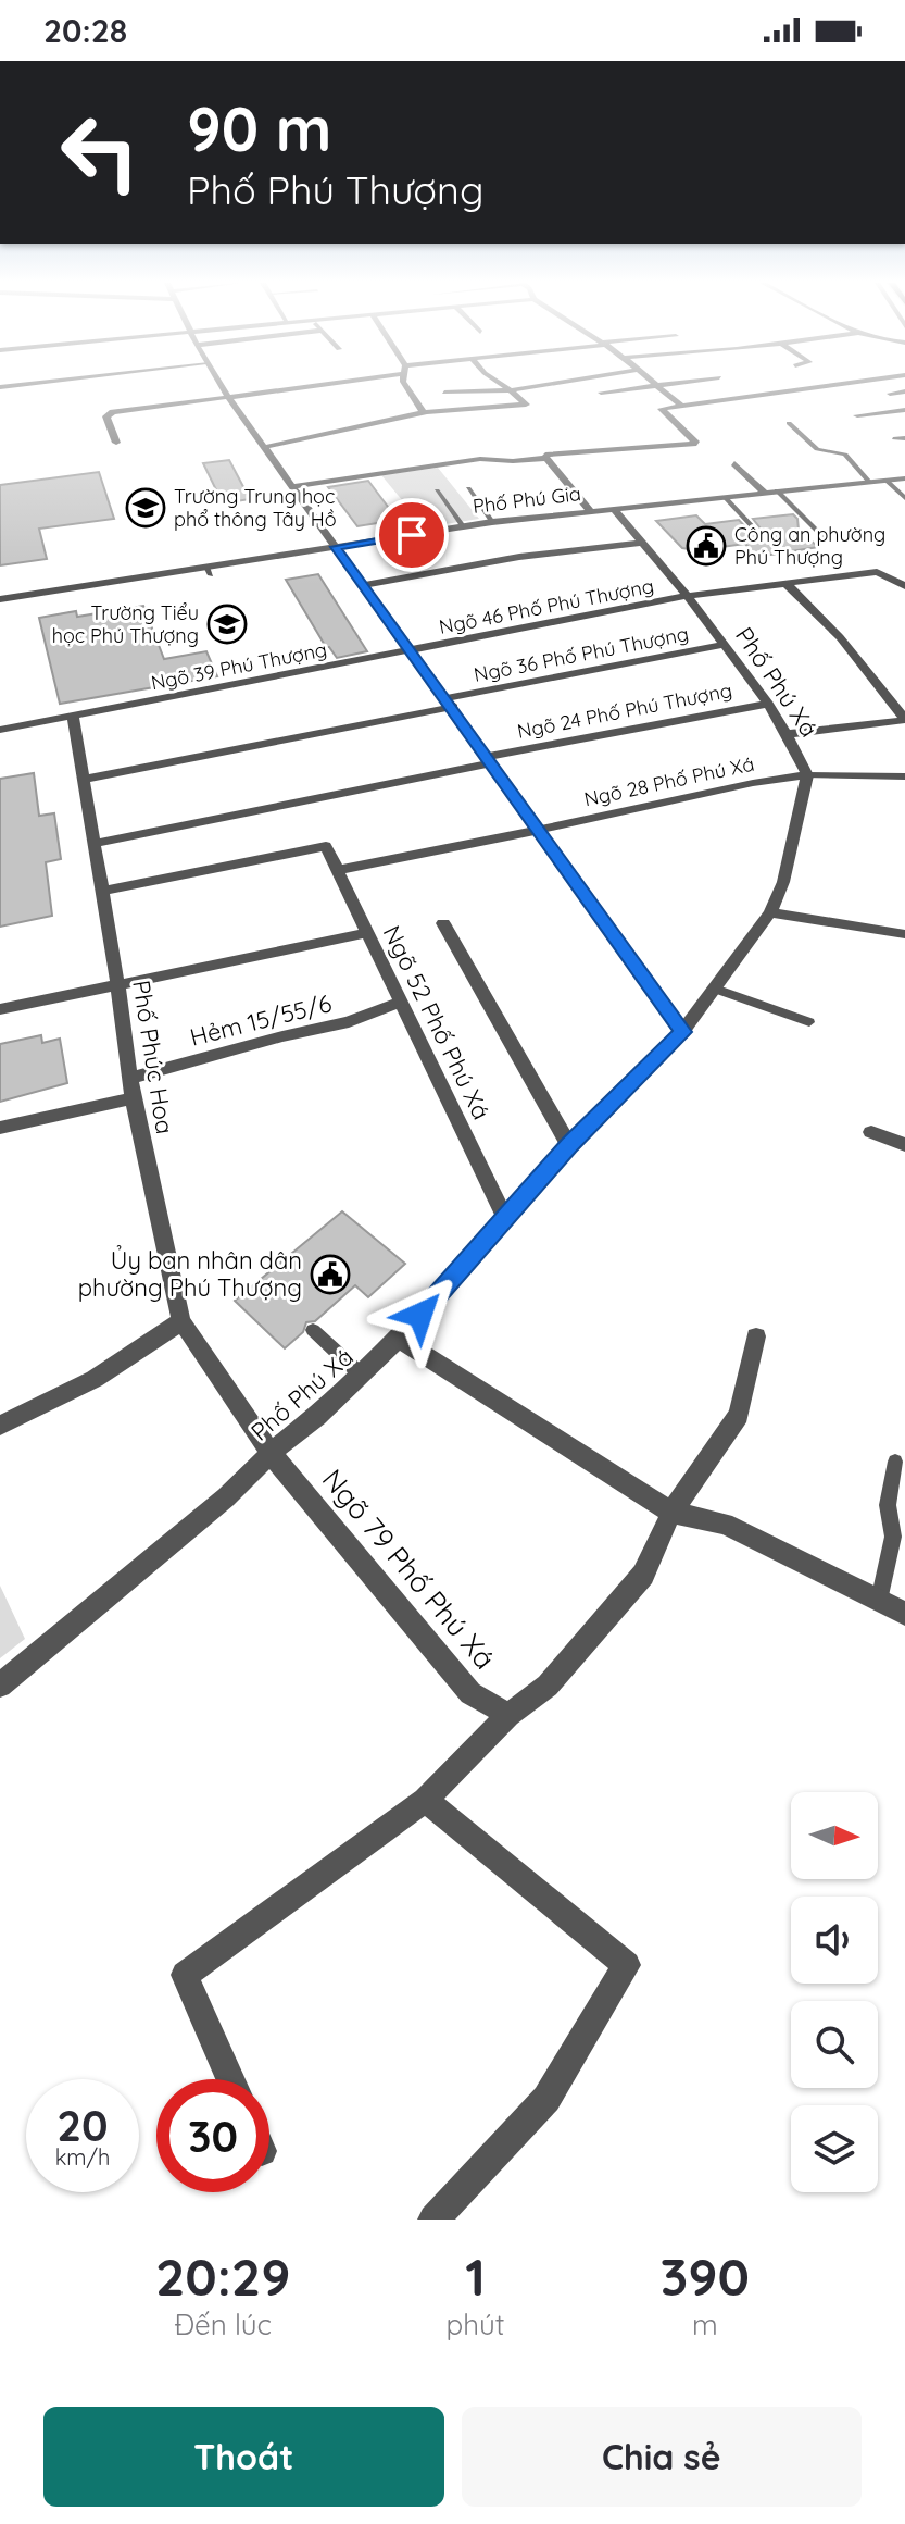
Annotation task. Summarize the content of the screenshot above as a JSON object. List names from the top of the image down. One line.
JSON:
{"streets":{"street":["Phố Phú Gia","Ngõ 46 Phố Phú Thượng","Ngõ 36 Phố Phú Thượng","Ngõ 39 Phú Thượng","Phố Phú Xá","Ngõ 24 Phố Phú Thượng","Ngõ 28 Phố Phú Xá","Hẻm 15/55/6","Ngõ 52 Phố Phú Xá","Phố Phúc Hoa","Ngõ 79 Phố Phú Xá"]},"crossings":[["Phố Phú Gia","Phố Phú Xá"],["Ngõ 46 Phố Phú Thượng","Ngõ 39 Phú Thượng"],["Ngõ 46 Phố Phú Thượng","Phố Phú Xá"],["Ngõ 36 Phố Phú Thượng","Phố Phú Xá"],["Ngõ 36 Phố Phú Thượng","Phố Phúc Hoa"],["Ngõ 39 Phú Thượng","Phố Phúc Hoa"],["Phố Phú Xá","Ngõ 24 Phố Phú Thượng"],["Phố Phú Xá","Ngõ 28 Phố Phú Xá"],["Phố Phú Xá","Ngõ 52 Phố Phú Xá"],["Phố Phú Xá","Phố Phúc Hoa"],["Phố Phú Xá","Ngõ 79 Phố Phú Xá"],["Ngõ 24 Phố Phú Thượng","Phố Phúc Hoa"],["Ngõ 28 Phố Phú Xá","Ngõ 52 Phố Phú Xá"],["Hẻm 15/55/6","Ngõ 52 Phố Phú Xá"],["Hẻm 15/55/6","Phố Phúc Hoa"],["Ngõ 52 Phố Phú Xá","Phố Phúc Hoa"],["Phố Phúc Hoa","Ngõ 79 Phố Phú Xá"]],"places":{"school or university":["Trường Trung học phổ thông Tây Hồ","Trường Tiểu học Phú Thượng"],"public building":["Công an phường Phú Thượng","Ủy ban nhân dân phường Phú Thượng"]},"north":"right","page":{"status":"20:28","turn":["90 m","Phố Phú Thượng"],"speed":"20 km/h","limit":"30","eta":["20:29","Đến lúc","1","phút","390","m"],"buttons":["Thoát","Chia sẻ"]}}
